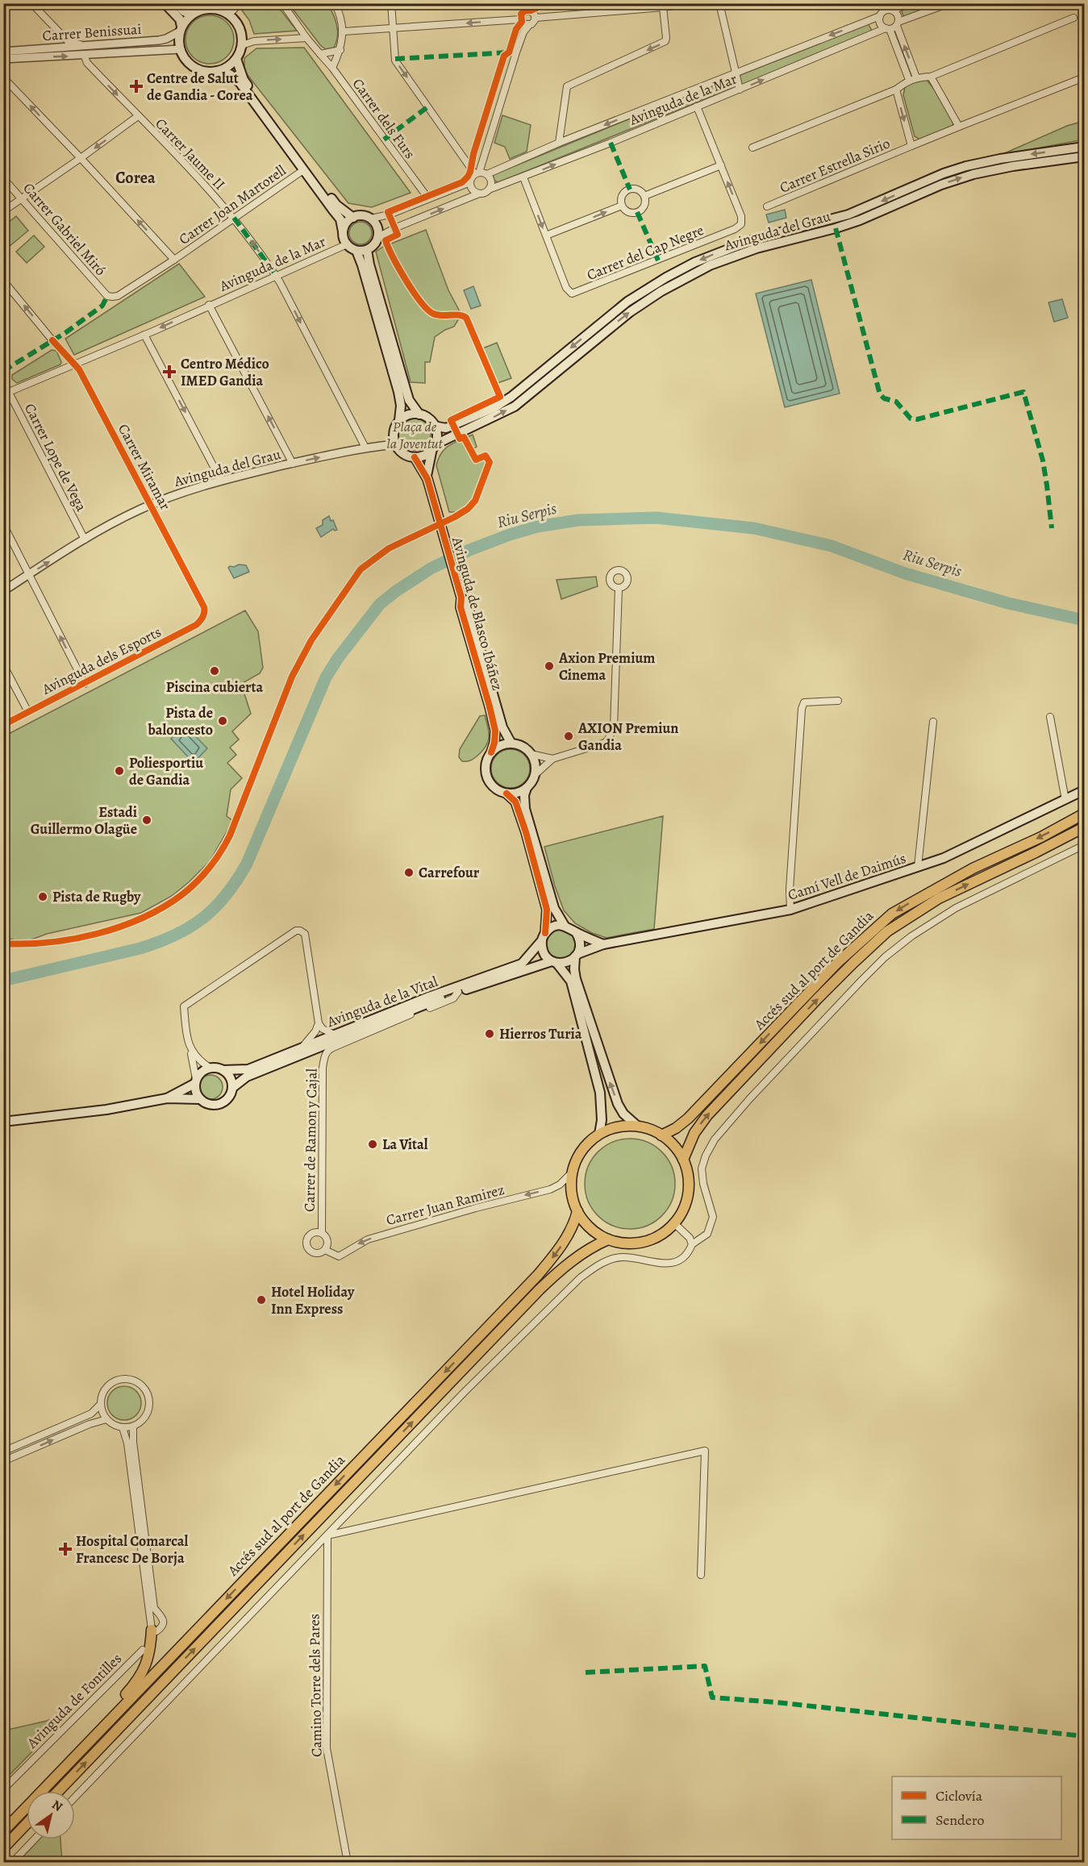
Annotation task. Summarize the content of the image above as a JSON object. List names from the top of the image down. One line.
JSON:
{"streets":{"highway":["Accés sud al port de Gandia"],"main road":["Avinguda del Grau","Avinguda de Blasco Ibáñez","Camí Vell de Daimús","Avinguda de la Vital"],"street":["Carrer Benissuai","Avinguda de la Mar","Carrer dels Furs","Carrer Jaume II","Carrer Estrella Sirio","Carrer Joan Martorell","Carrer Gabriel Miró","Carrer del Cap Negre","Carrer Lope de Vega","Carrer Miramar","Avinguda dels Esports","Carrer de Ramon y Cajal","Carrer Juan Ramirez","Camino Torre dels Pares","Avinguda de Fontilles"]},"crossings":[["Carrer Benissuai","Carrer Jaume II"],["Avinguda de la Mar","Carrer Jaume II"],["Avinguda de la Mar","Carrer Lope de Vega"],["Avinguda de la Mar","Carrer Miramar"],["Carrer Jaume II","Carrer Joan Martorell"],["Carrer Jaume II","Avinguda del Grau"],["Carrer Joan Martorell","Carrer Gabriel Miró"],["Avinguda del Grau","Carrer Lope de Vega"],["Avinguda del Grau","Carrer Miramar"],["Avinguda del Grau","Avinguda de Blasco Ibáñez"],["Carrer Miramar","Avinguda dels Esports"],["Camí Vell de Daimús","Avinguda de la Vital"],["Accés sud al port de Gandia","Carrer Juan Ramirez"],["Avinguda de la Vital","Carrer de Ramon y Cajal"],["Carrer de Ramon y Cajal","Carrer Juan Ramirez"]],"one_way":["Carrer Juan Ramirez"],"districts":["Corea"],"water":["Riu Serpis"],"parks":["Plaça de la Joventut"],"places":{"health":["Centre de Salut de Gandia - Corea","Centro Médico IMED Gandia","Hospital Comarcal Francesc De Borja"],"other":["Axion Premium Cinema","Piscina cubierta","Pista de baloncesto","AXION Premiun Gandia","Poliesportiu de Gandia","Estadi Guillermo Olagüe","Carrefour","Pista de Rugby","Hierros Turia","La Vital","Hotel Holiday Inn Express"]},"legend":["Ciclovía","Sendero"],"north":"top right"}
